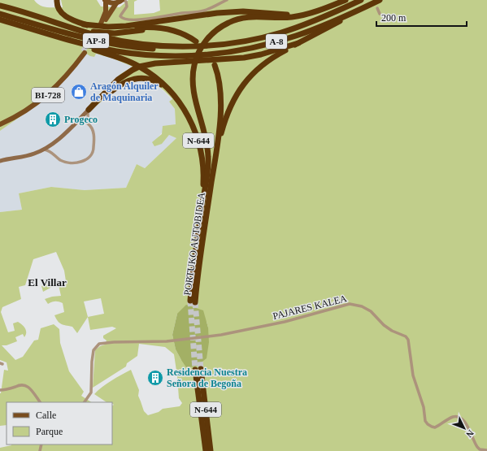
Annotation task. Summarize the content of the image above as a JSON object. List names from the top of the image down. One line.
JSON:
{"streets":{"highway":["AP-8","A-8","N-644","PORTUKO AUTOBIDEA"],"main road":["BI-728"],"street":["PAJARES KALEA"]},"crossings":[["AP-8","A-8"],["A-8","N-644"],["N-644","PORTUKO AUTOBIDEA"]],"districts":["El Villar"],"places":{"shop":["Aragón Alquiler de Maquinaria"],"building":["Progeco","Residencia Nuestra Señora de Begoña"]},"legend":["Calle","Parque"],"scale_bar":"200 m","north":"bottom right"}
